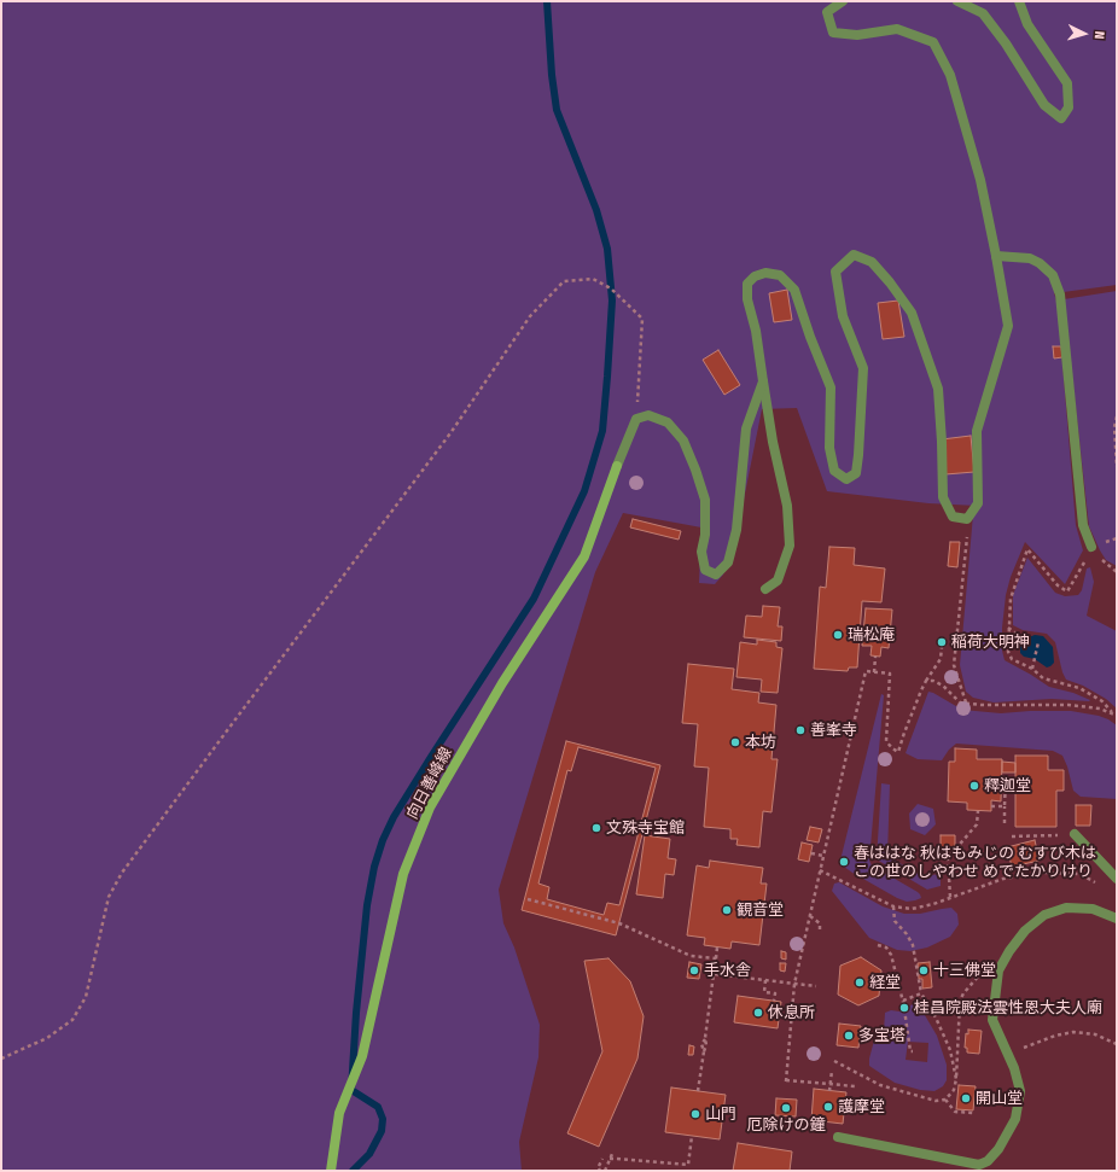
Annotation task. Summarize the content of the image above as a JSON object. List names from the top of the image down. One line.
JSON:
{"streets":{"main road":["向日善峰線"]},"places":["瑞松庵","稲荷大明神","善峯寺","本坊","釋迦堂","文殊寺宝館","春ははな 秋はもみじの むすび木は この世のしやわせ めでたかりけり","観音堂","手水舎","十三佛堂","経堂","桂昌院殿法雲性恩大夫人廟","休息所","多宝塔","開山堂","護摩堂","厄除けの鐘","山門"],"north":"right"}
